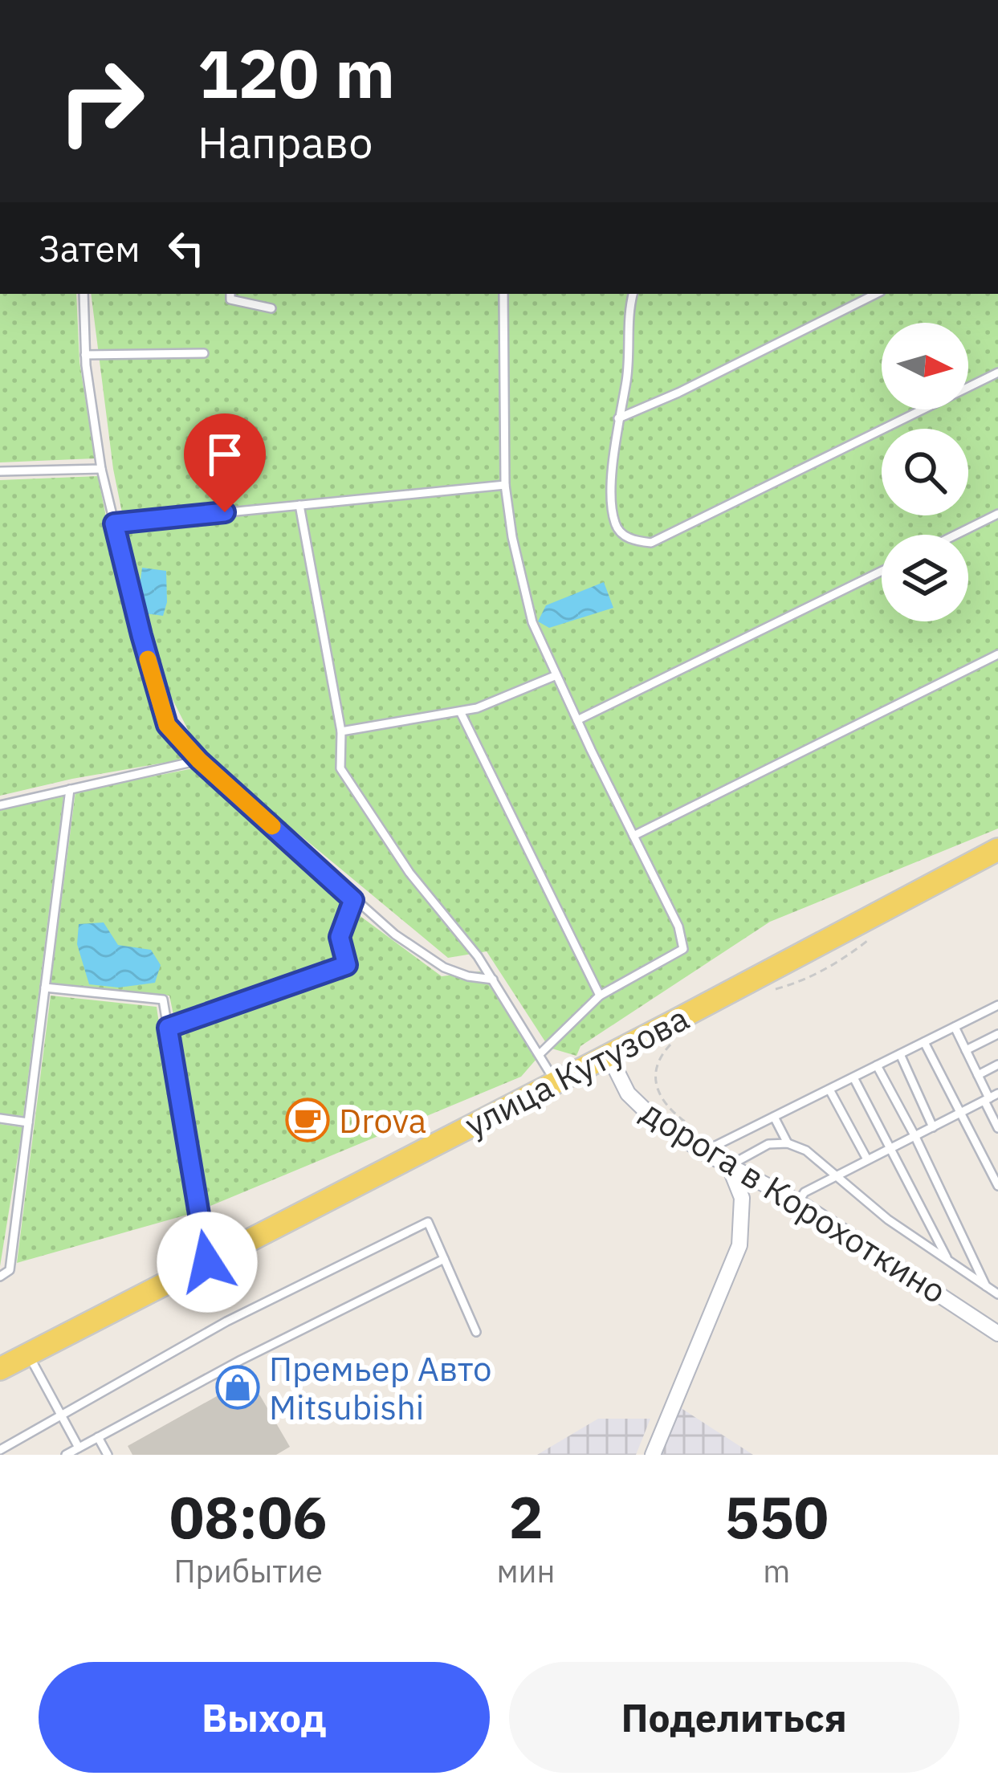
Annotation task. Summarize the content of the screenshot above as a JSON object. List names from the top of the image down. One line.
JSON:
{"streets":{"main road":["улица Кутузова"],"street":["дорога в Корохоткино"]},"crossings":[["улица Кутузова","дорога в Корохоткино"]],"places":{"cafe":["Drova"],"shop":["Премьер Авто Mitsubishi"]},"north":"right","page":{"turn":["120 m","Направо"],"then":"Затем","eta":["08:06","Прибытие","2","мин","550","m"],"buttons":["Выход","Поделиться"]}}
